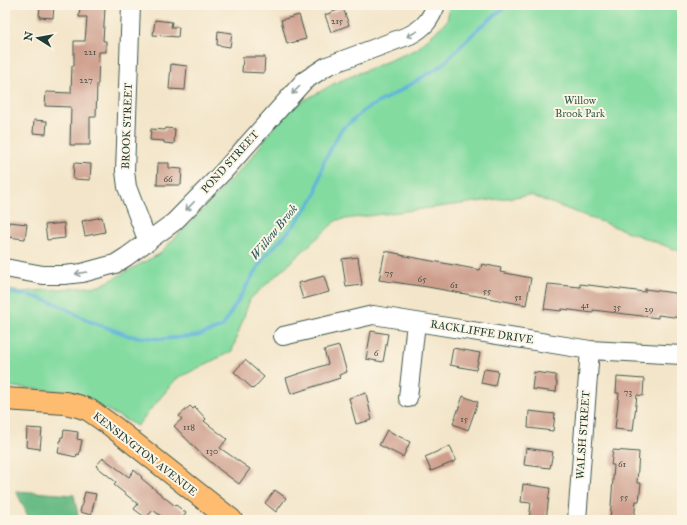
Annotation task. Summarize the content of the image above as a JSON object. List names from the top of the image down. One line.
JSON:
{"streets":{"main road":["KENSINGTON AVENUE"],"street":["BROOK STREET","POND STREET","RACKLIFFE DRIVE","WALSH STREET"]},"crossings":[["BROOK STREET","POND STREET"],["RACKLIFFE DRIVE","WALSH STREET"]],"one_way":["POND STREET"],"water":["Willow Brook"],"parks":["Willow Brook Park"],"house_numbers":["215","221","227","66","75","65","61","55","51","41","35","29","6","73","15","118","130","61","55"],"north":"left"}
